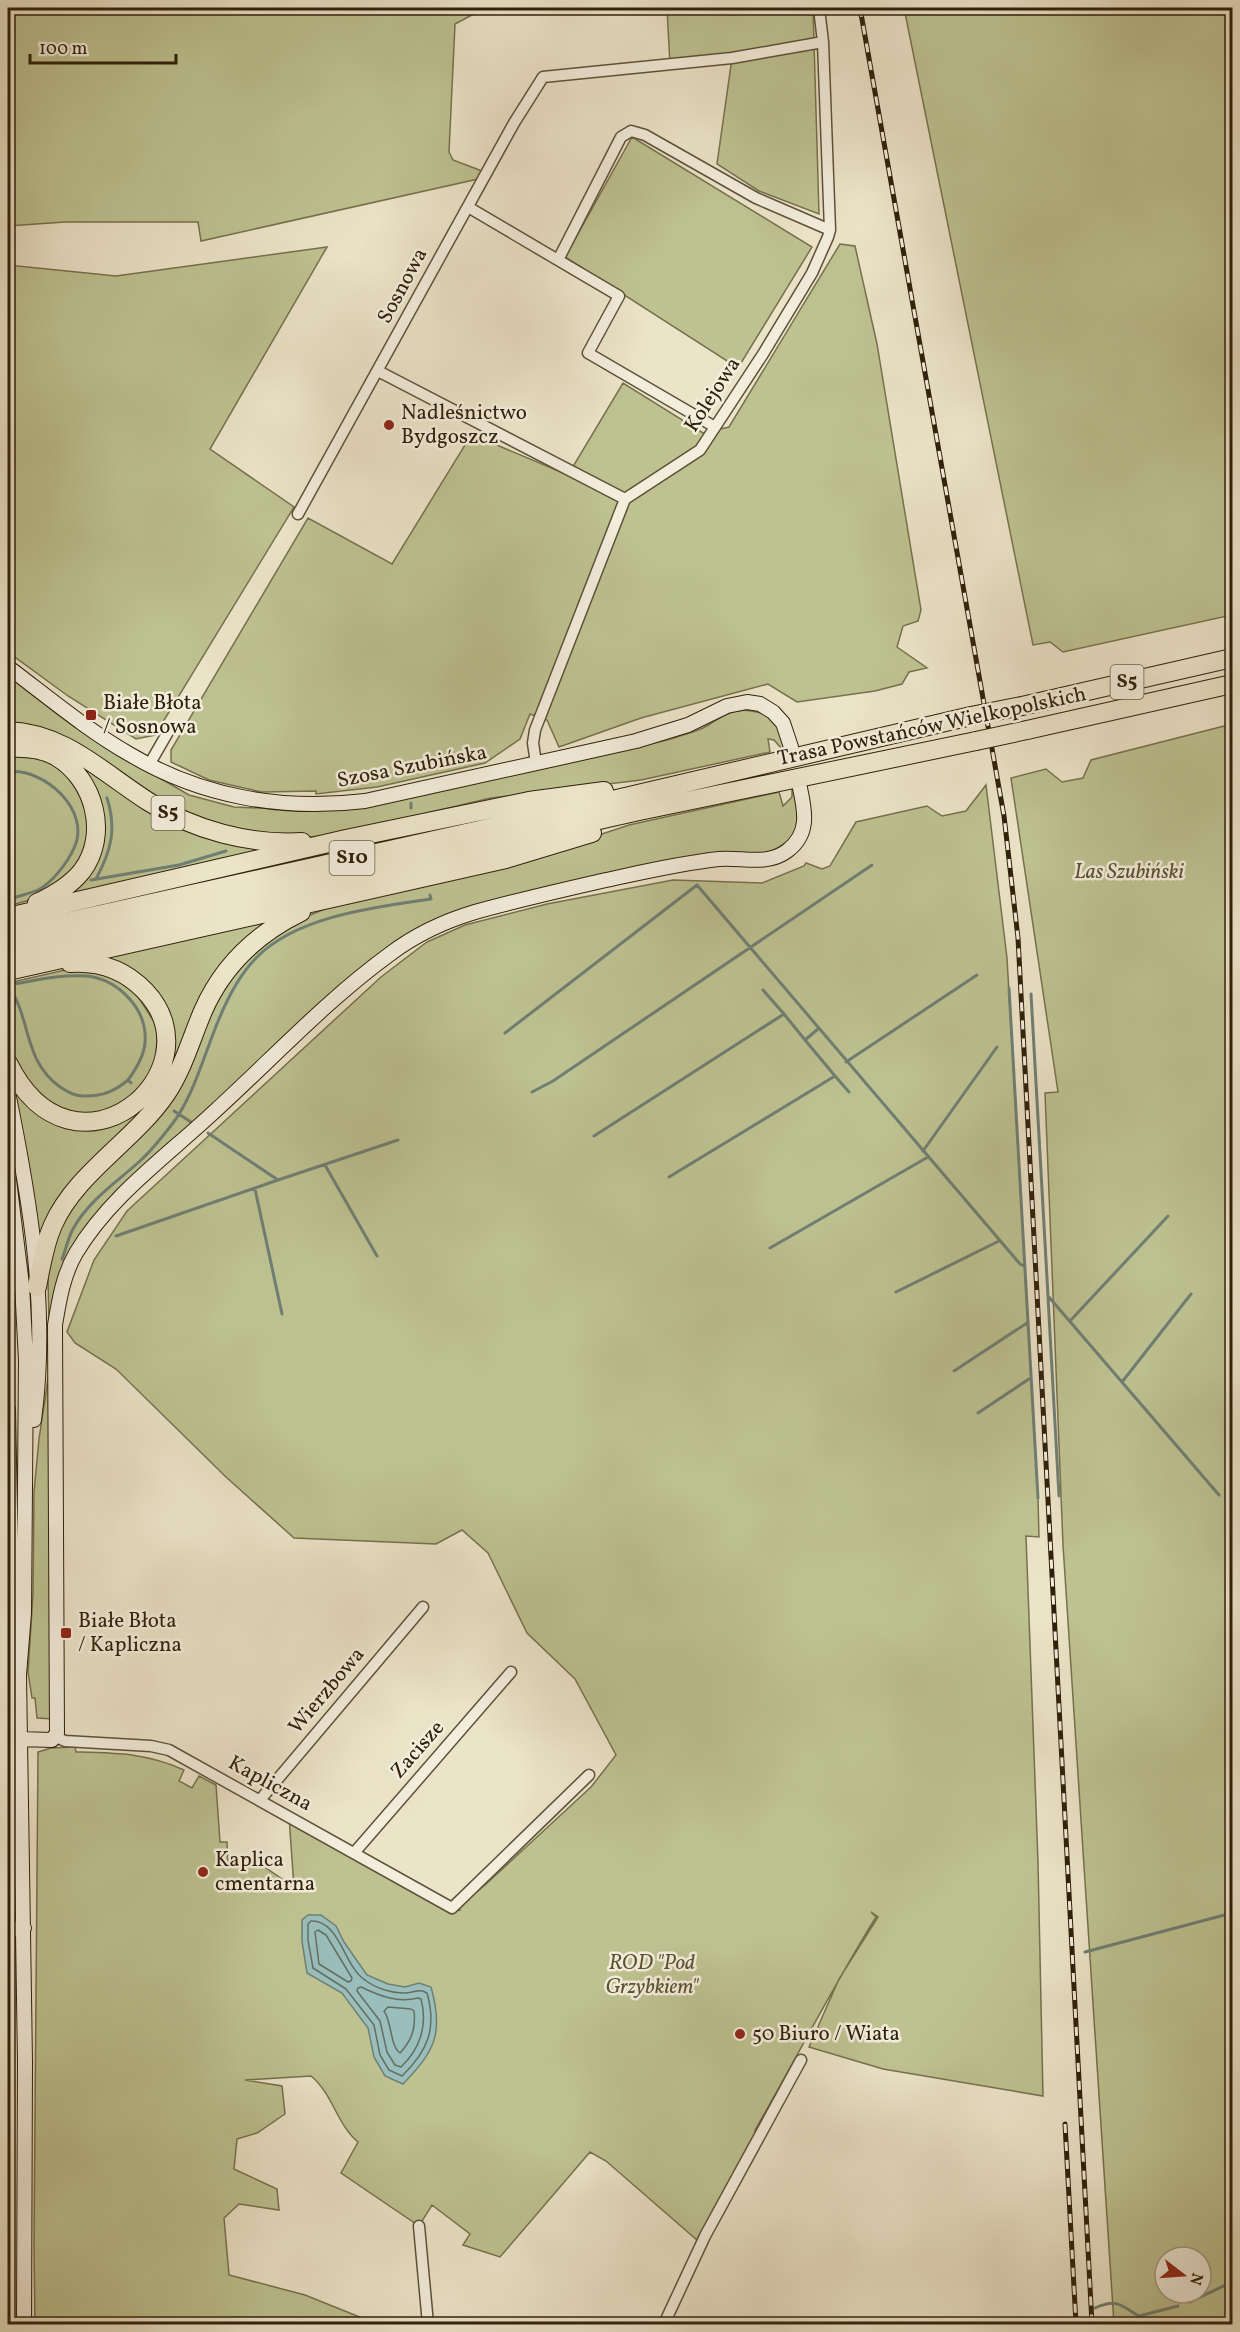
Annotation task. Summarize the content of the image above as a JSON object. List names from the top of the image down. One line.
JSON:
{"streets":{"highway":["S5","Trasa Powstańców Wielkopolskich","S10"],"street":["Sosnowa","Kolejowa","Szosa Szubińska","Wierzbowa","Zacisze","Kapliczna"]},"crossings":[["Sosnowa","Kolejowa"],["S5","Trasa Powstańców Wielkopolskich"],["S5","S10"],["Trasa Powstańców Wielkopolskich","S10"],["Wierzbowa","Kapliczna"],["Zacisze","Kapliczna"]],"parks":["Las Szubiński","ROD \"Pod Grzybkiem\""],"places":{"other":["Nadleśnictwo Bydgoszcz","Kaplica cmentarna","50 Biuro / Wiata"],"transit":["Białe Błota / Sosnowa","Białe Błota / Kapliczna"]},"scale_bar":"100 m","north":"right"}
